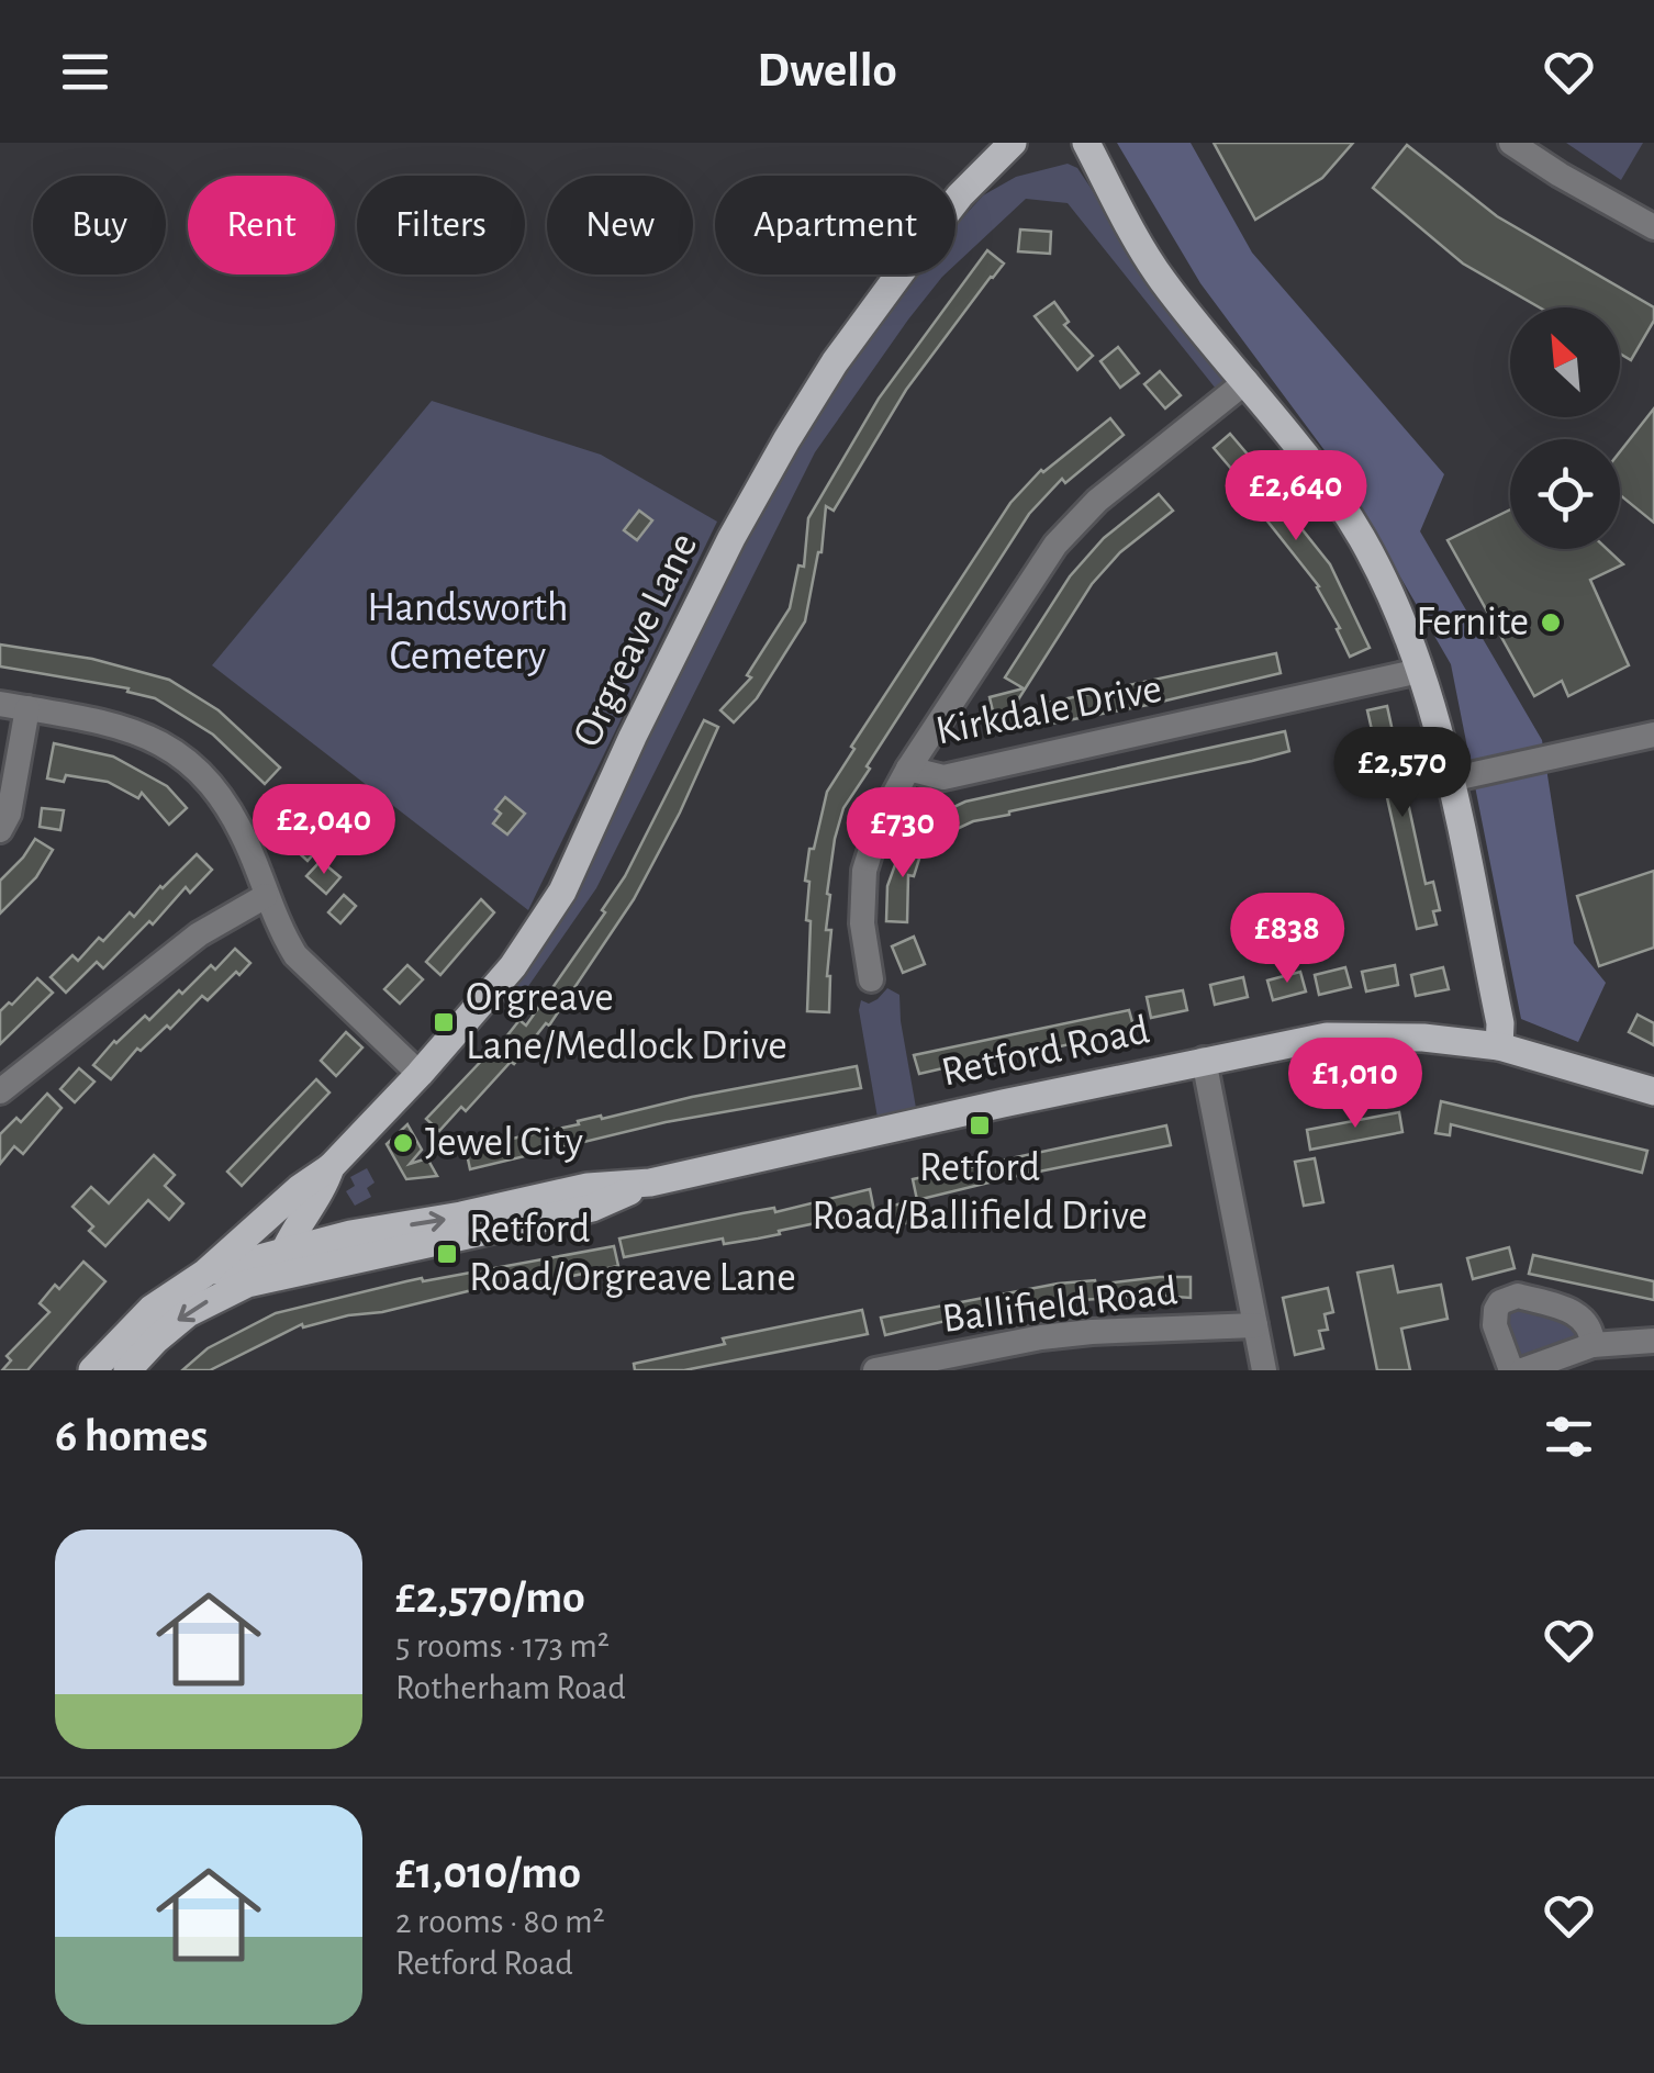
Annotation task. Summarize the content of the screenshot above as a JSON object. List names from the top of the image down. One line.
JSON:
{"streets":{"main road":["Orgreave Lane","Retford Road"],"street":["Kirkdale Drive","Ballifield Road"]},"crossings":[["Orgreave Lane","Retford Road"]],"parks":["Handsworth Cemetery"],"places":{"other":["Fernite","Jewel City"],"transit":["Orgreave Lane/Medlock Drive","Retford Road/Ballifield Drive","Retford Road/Orgreave Lane"]},"north":"top left","page":{"header":"Dwello","chip":["Buy","Rent","Filters","New","Apartment"],"price":["£2,640","£2,570","£2,040","£730","£838","£1,010"],"heading":"6 homes","list":[{"name":"£2,570/mo","note":"5 rooms · 173 m² · Rotherham Road"},{"name":"£1,010/mo","note":"2 rooms · 80 m² · Retford Road"}]}}
